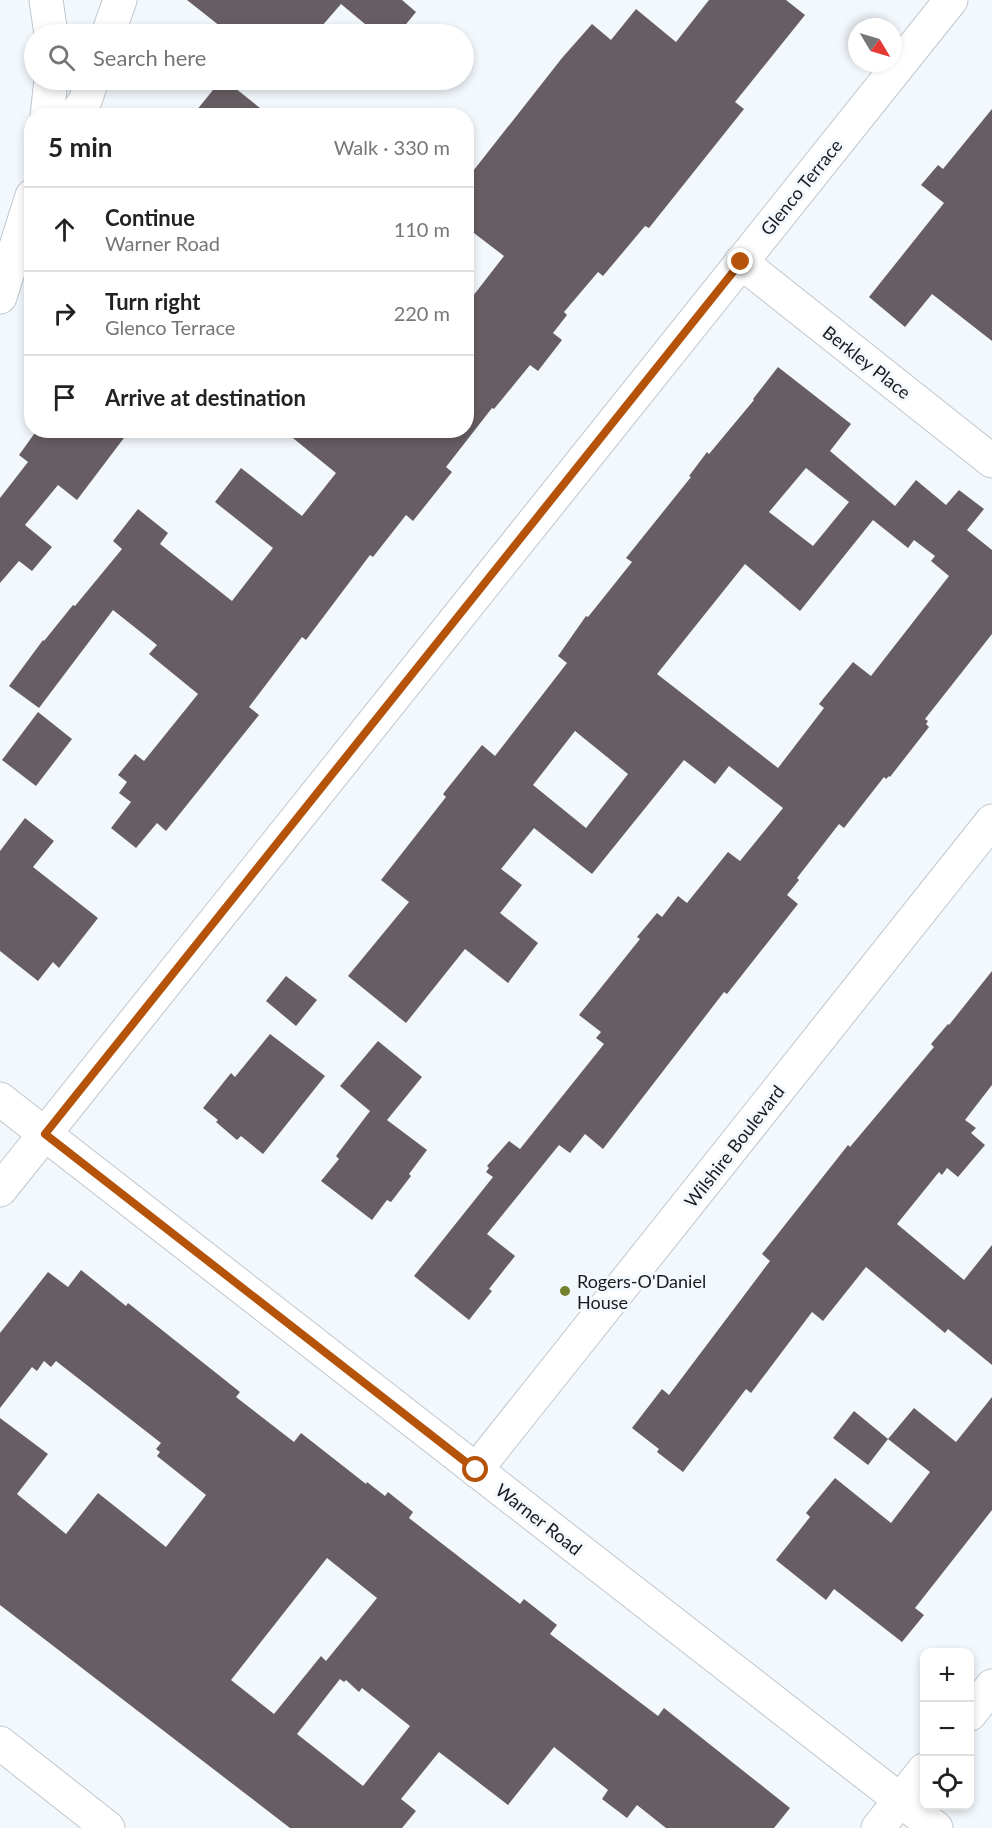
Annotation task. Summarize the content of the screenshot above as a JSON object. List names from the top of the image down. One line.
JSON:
{"streets":{"street":["Glenco Terrace","Berkley Place","Wilshire Boulevard","Warner Road"]},"crossings":[["Glenco Terrace","Berkley Place"],["Glenco Terrace","Warner Road"],["Wilshire Boulevard","Warner Road"]],"places":["Rogers-O'Daniel House"],"north":"bottom right","page":{"search":"Search here","heading":["5 min","Walk · 330 m"],"list":[["Continue","Warner Road","110 m"],["Turn right","Glenco Terrace","220 m"],"Arrive at destination"],"map_buttons":["+","−"]}}
